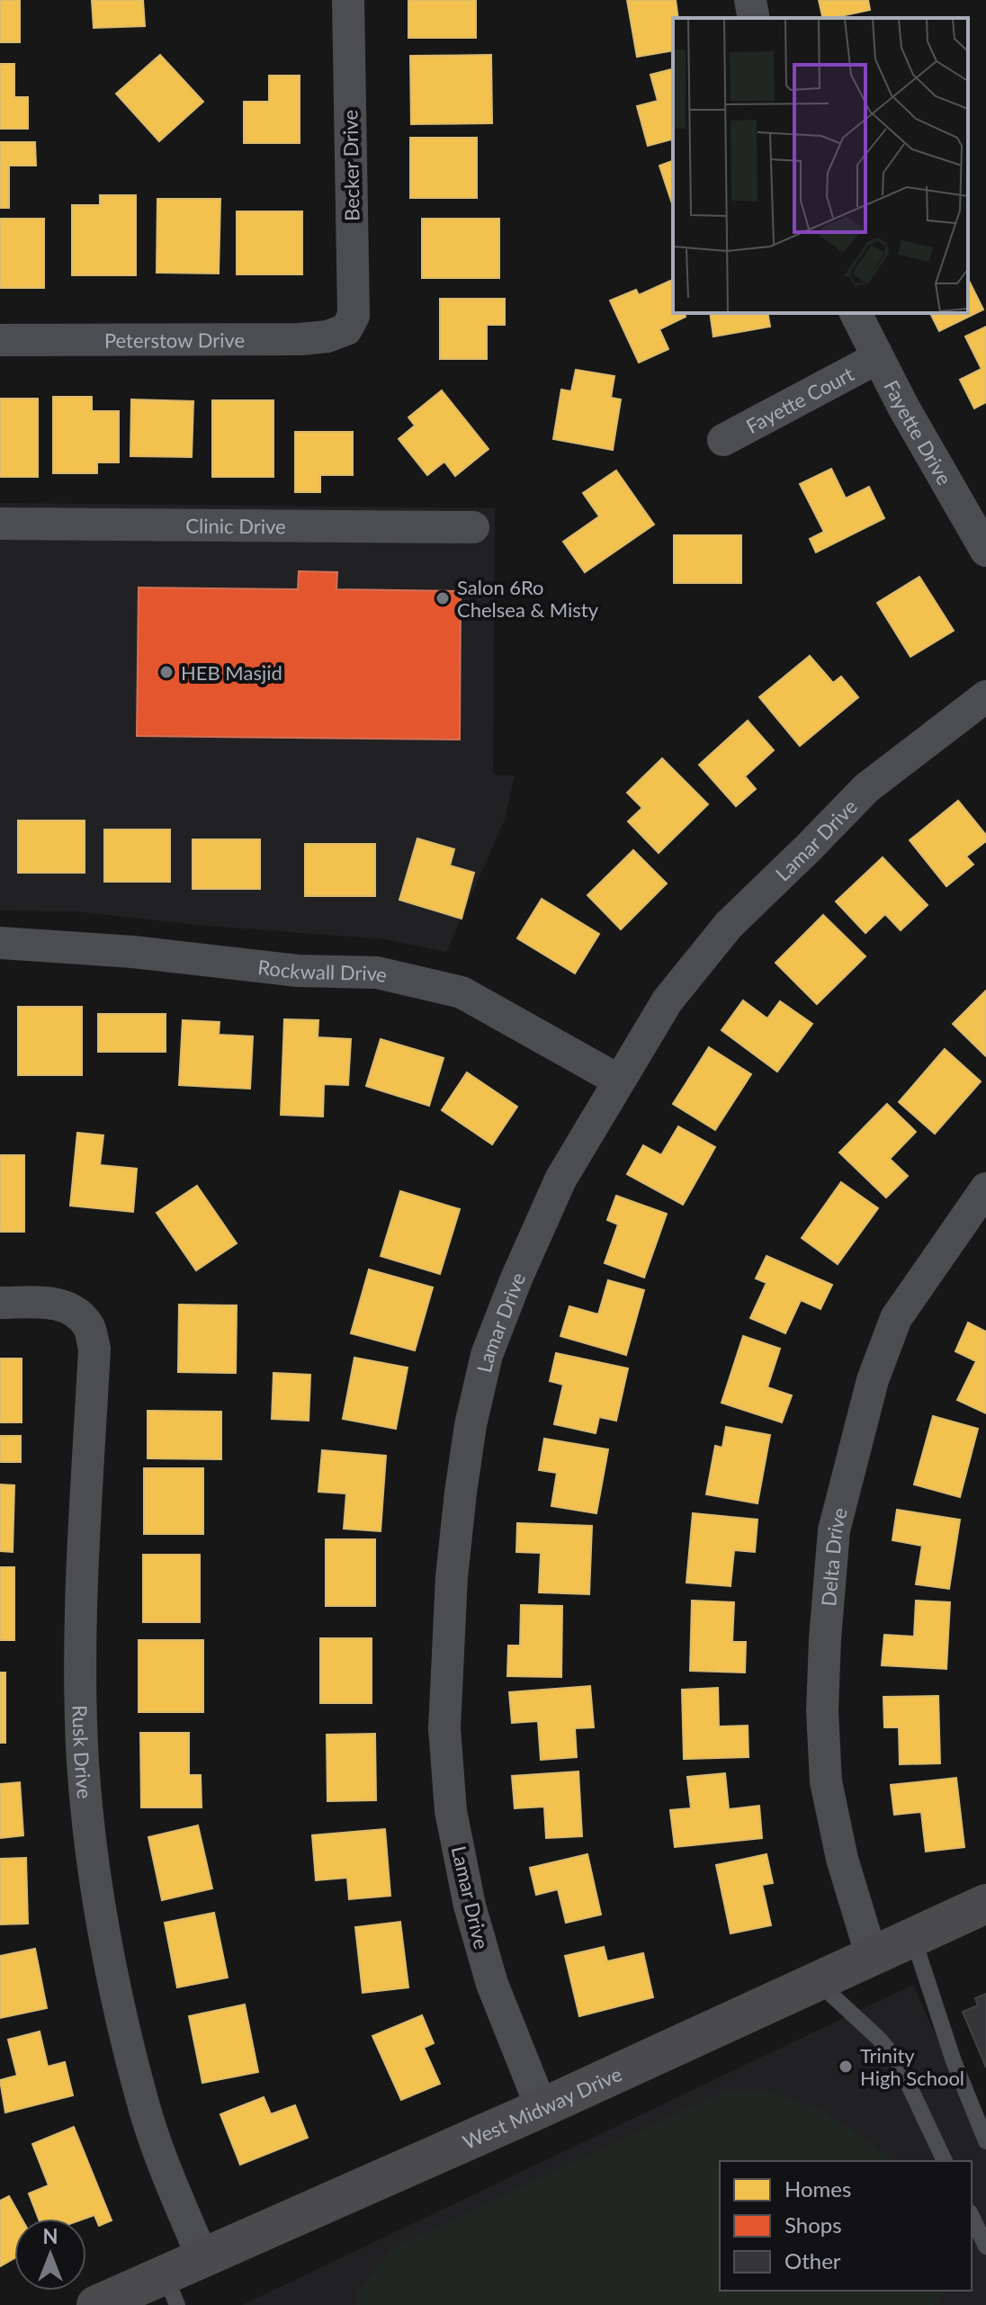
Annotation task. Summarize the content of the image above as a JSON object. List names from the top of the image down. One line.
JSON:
{"streets":{"street":["Becker Drive","Peterstow Drive","Fayette Court","Fayette Drive","Clinic Drive","Lamar Drive","Rockwall Drive","Delta Drive","Rusk Drive","West Midway Drive"]},"crossings":[["Becker Drive","Peterstow Drive"],["Fayette Court","Fayette Drive"],["Lamar Drive","Rockwall Drive"],["Lamar Drive","West Midway Drive"],["Delta Drive","West Midway Drive"],["Rusk Drive","West Midway Drive"]],"places":["Salon 6Ro Chelsea & Misty","HEB Masjid","Trinity High School"],"legend":["Homes","Shops","Other"],"north":"top"}
